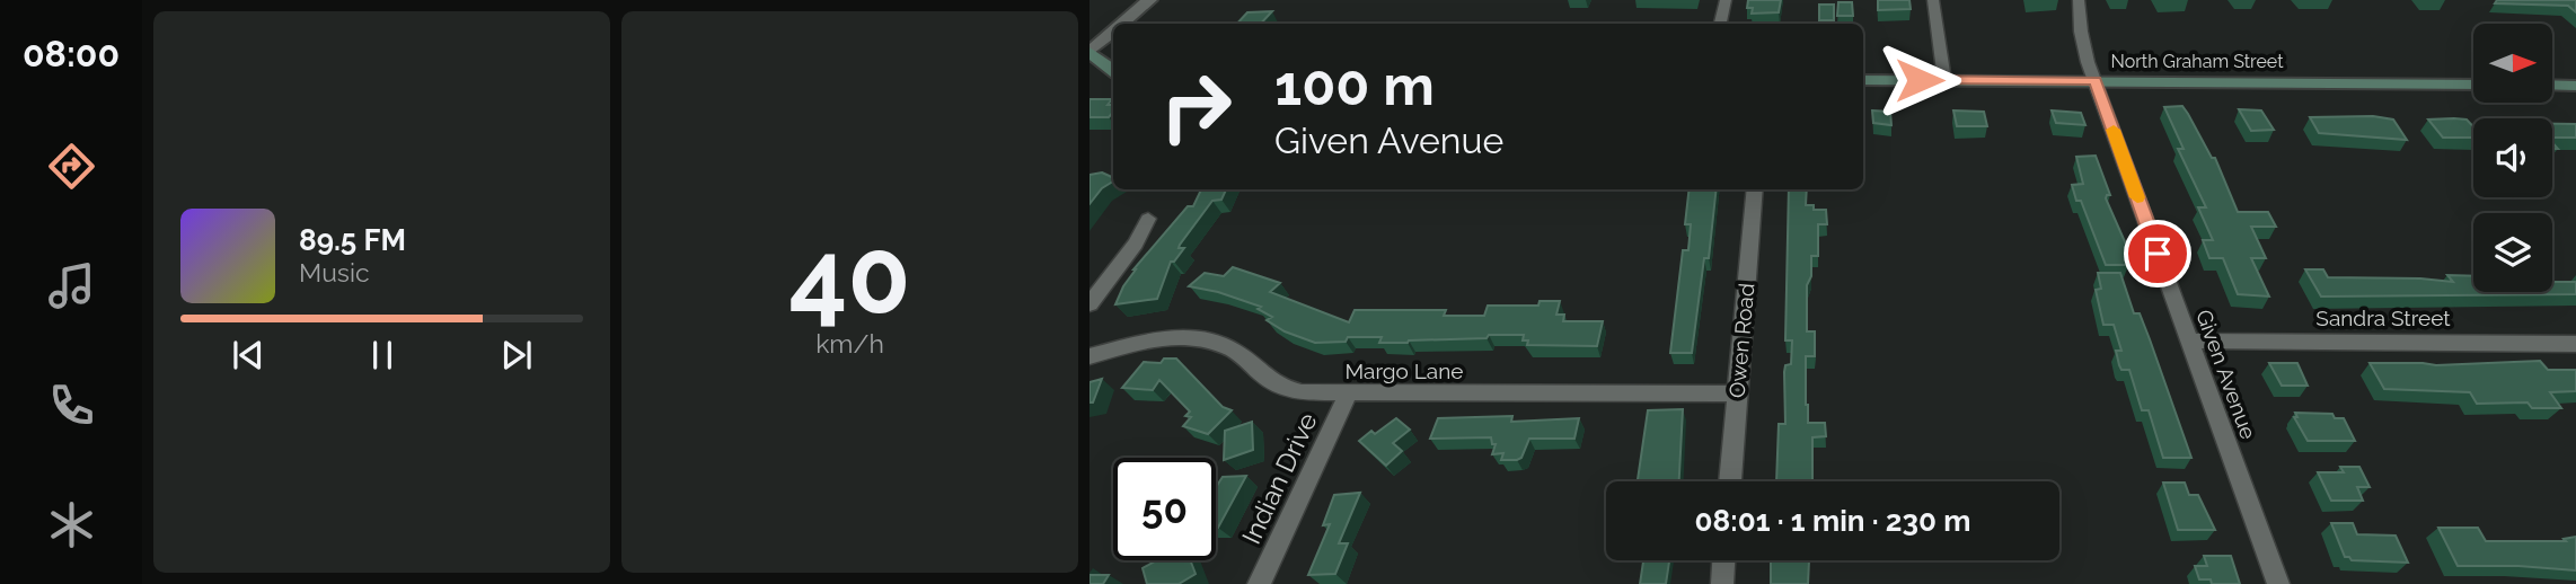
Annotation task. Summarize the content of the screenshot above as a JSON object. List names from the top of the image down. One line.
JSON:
{"streets":{"main road":["North Graham Street"],"street":["Sandra Street","Owen Road","Margo Lane","Given Avenue","Indian Drive"]},"crossings":[["North Graham Street","Given Avenue"],["Sandra Street","Given Avenue"],["Owen Road","Margo Lane"],["Margo Lane","Indian Drive"]],"north":"right","page":{"tabs":"08:00","tile":["40","km/h"],"turn":["100 m","Given Avenue"],"song":["89.5 FM","Music"],"limit":"50","trip":"08:01 · 1 min · 230 m"}}
